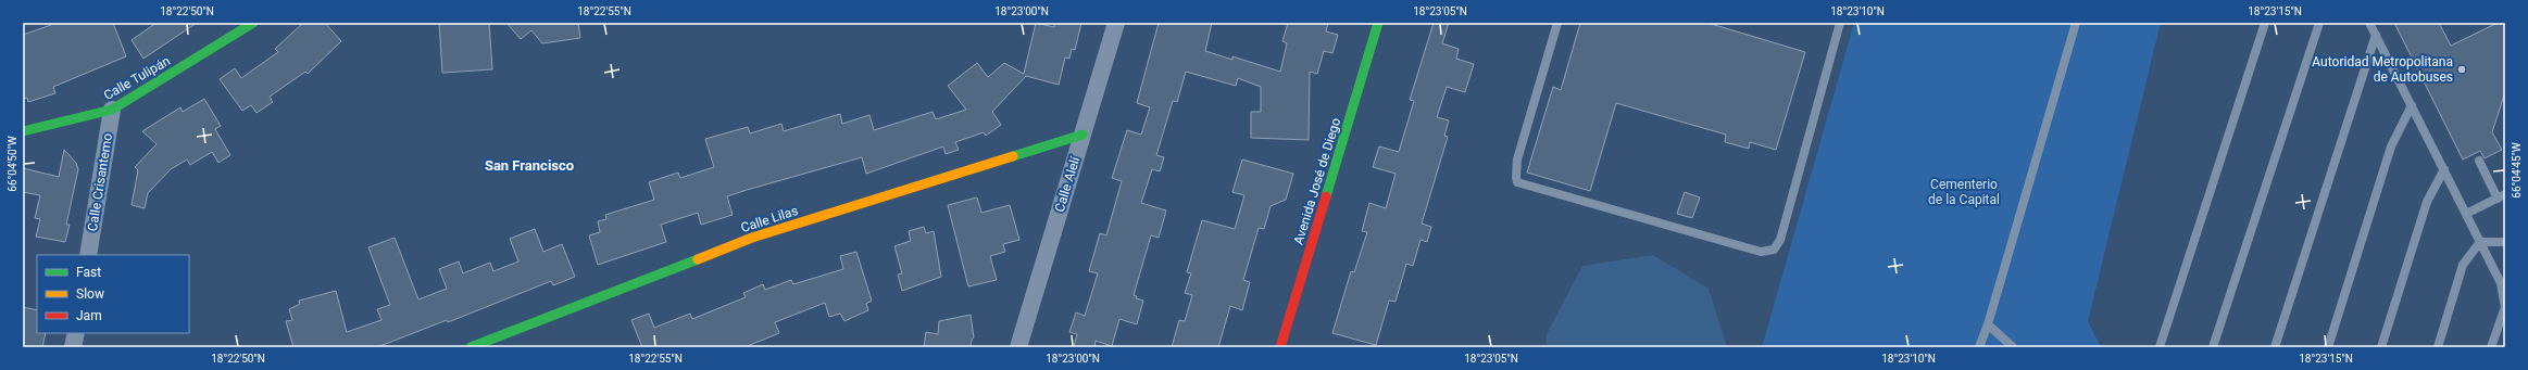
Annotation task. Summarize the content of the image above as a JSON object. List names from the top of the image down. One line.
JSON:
{"streets":{"street":["Calle Tulipán","Avenida José de Diego","Calle Crisantemo","Calle Alelí","Calle Lilas"]},"crossings":[["Calle Tulipán","Calle Crisantemo"],["Calle Alelí","Calle Lilas"]],"districts":["San Francisco"],"parks":["Cementerio de la Capital"],"places":["Autoridad Metropolitana de Autobuses"],"legend":["Fast","Slow","Jam"],"coordinates":["18°22'50\"N","18°22'55\"N","18°23'00\"N","18°23'05\"N","18°23'10\"N","18°23'15\"N","66°04'50\"W","66°04'45\"W"]}
